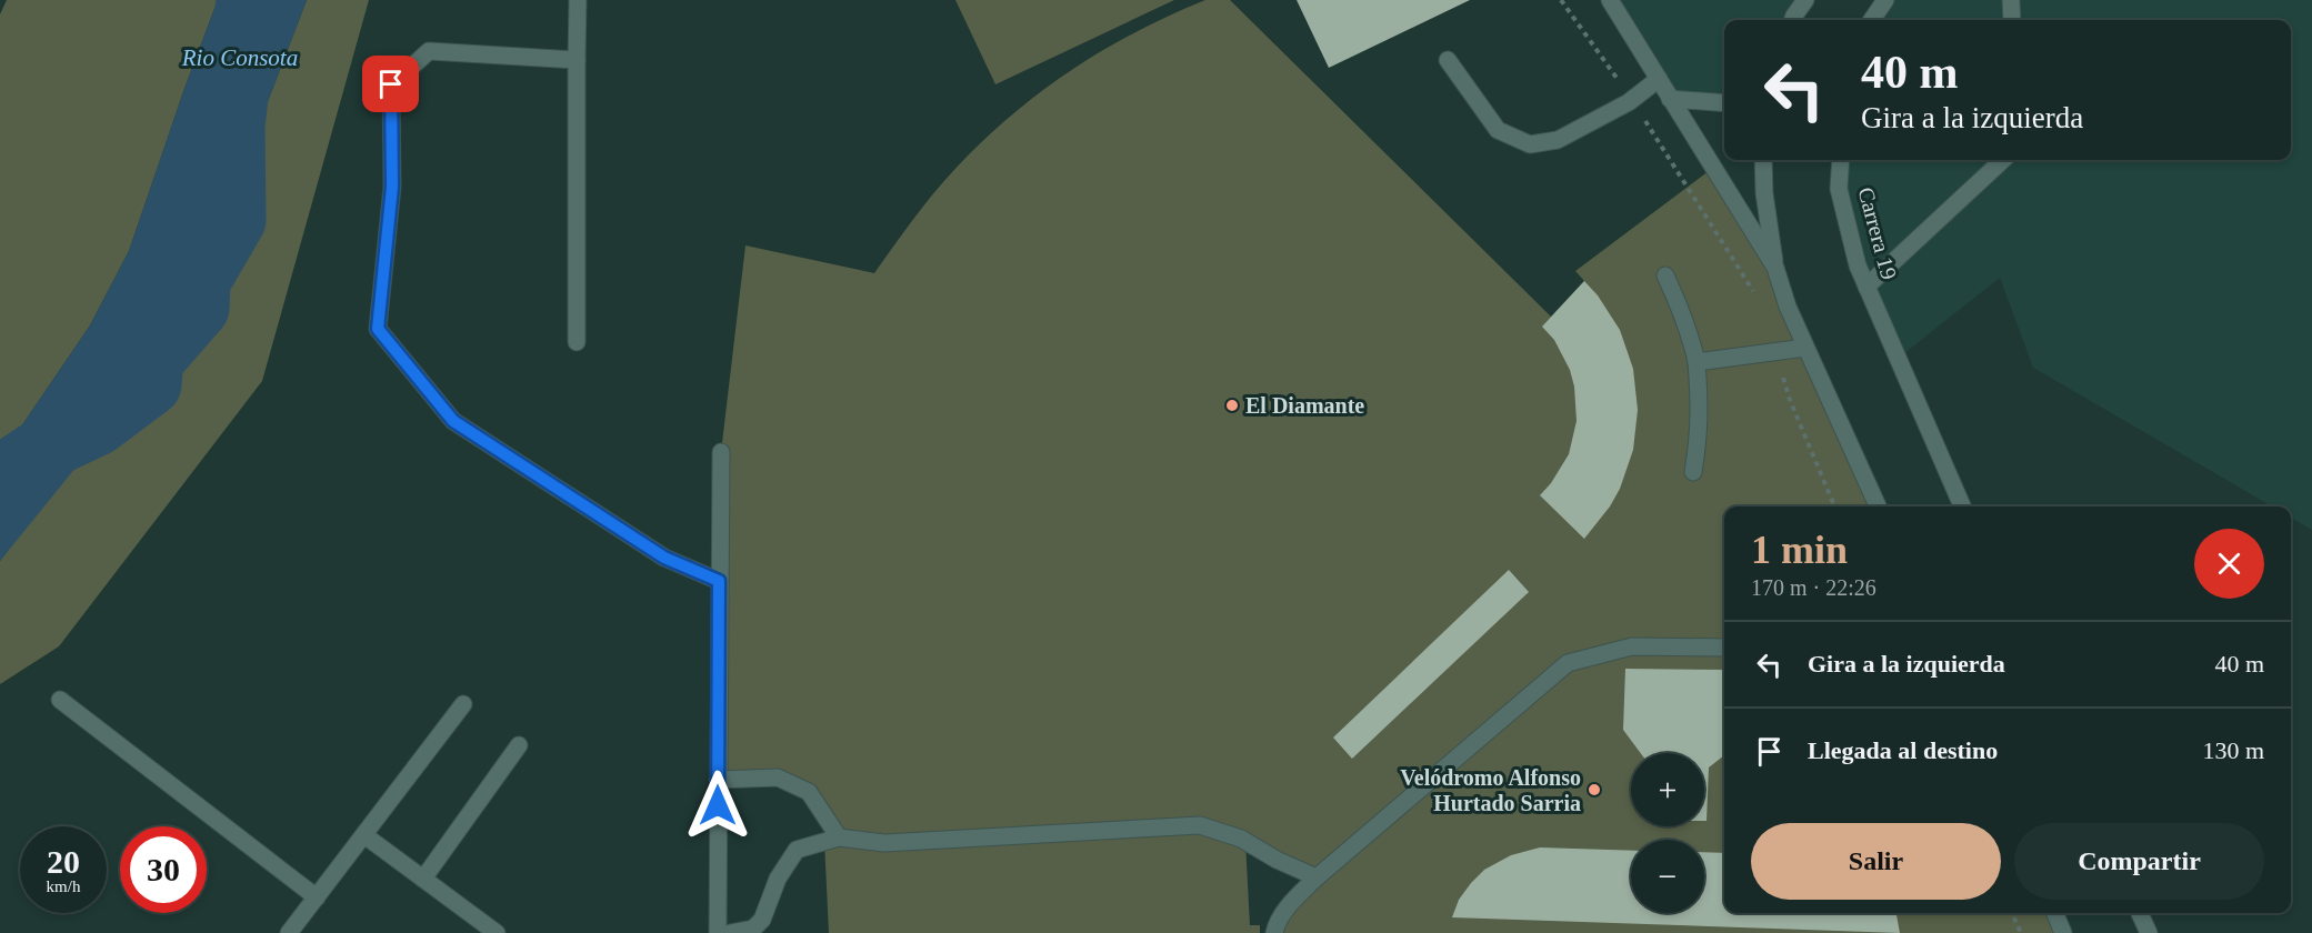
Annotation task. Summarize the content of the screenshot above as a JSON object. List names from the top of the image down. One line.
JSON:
{"streets":{"street":["Carrera 19"]},"water":["Rio Consota"],"places":["El Diamante","Velódromo Alfonso Hurtado Sarria"],"page":{"turn":["40 m","Gira a la izquierda"],"heading":["1 min","170 m · 22:26"],"list":[{"name":"Gira a la izquierda","value":"40 m"},{"name":"Llegada al destino","value":"130 m"}],"map_buttons":["+","−"],"buttons":["Salir","Compartir"],"speed":"20 km/h","limit":"30"}}
